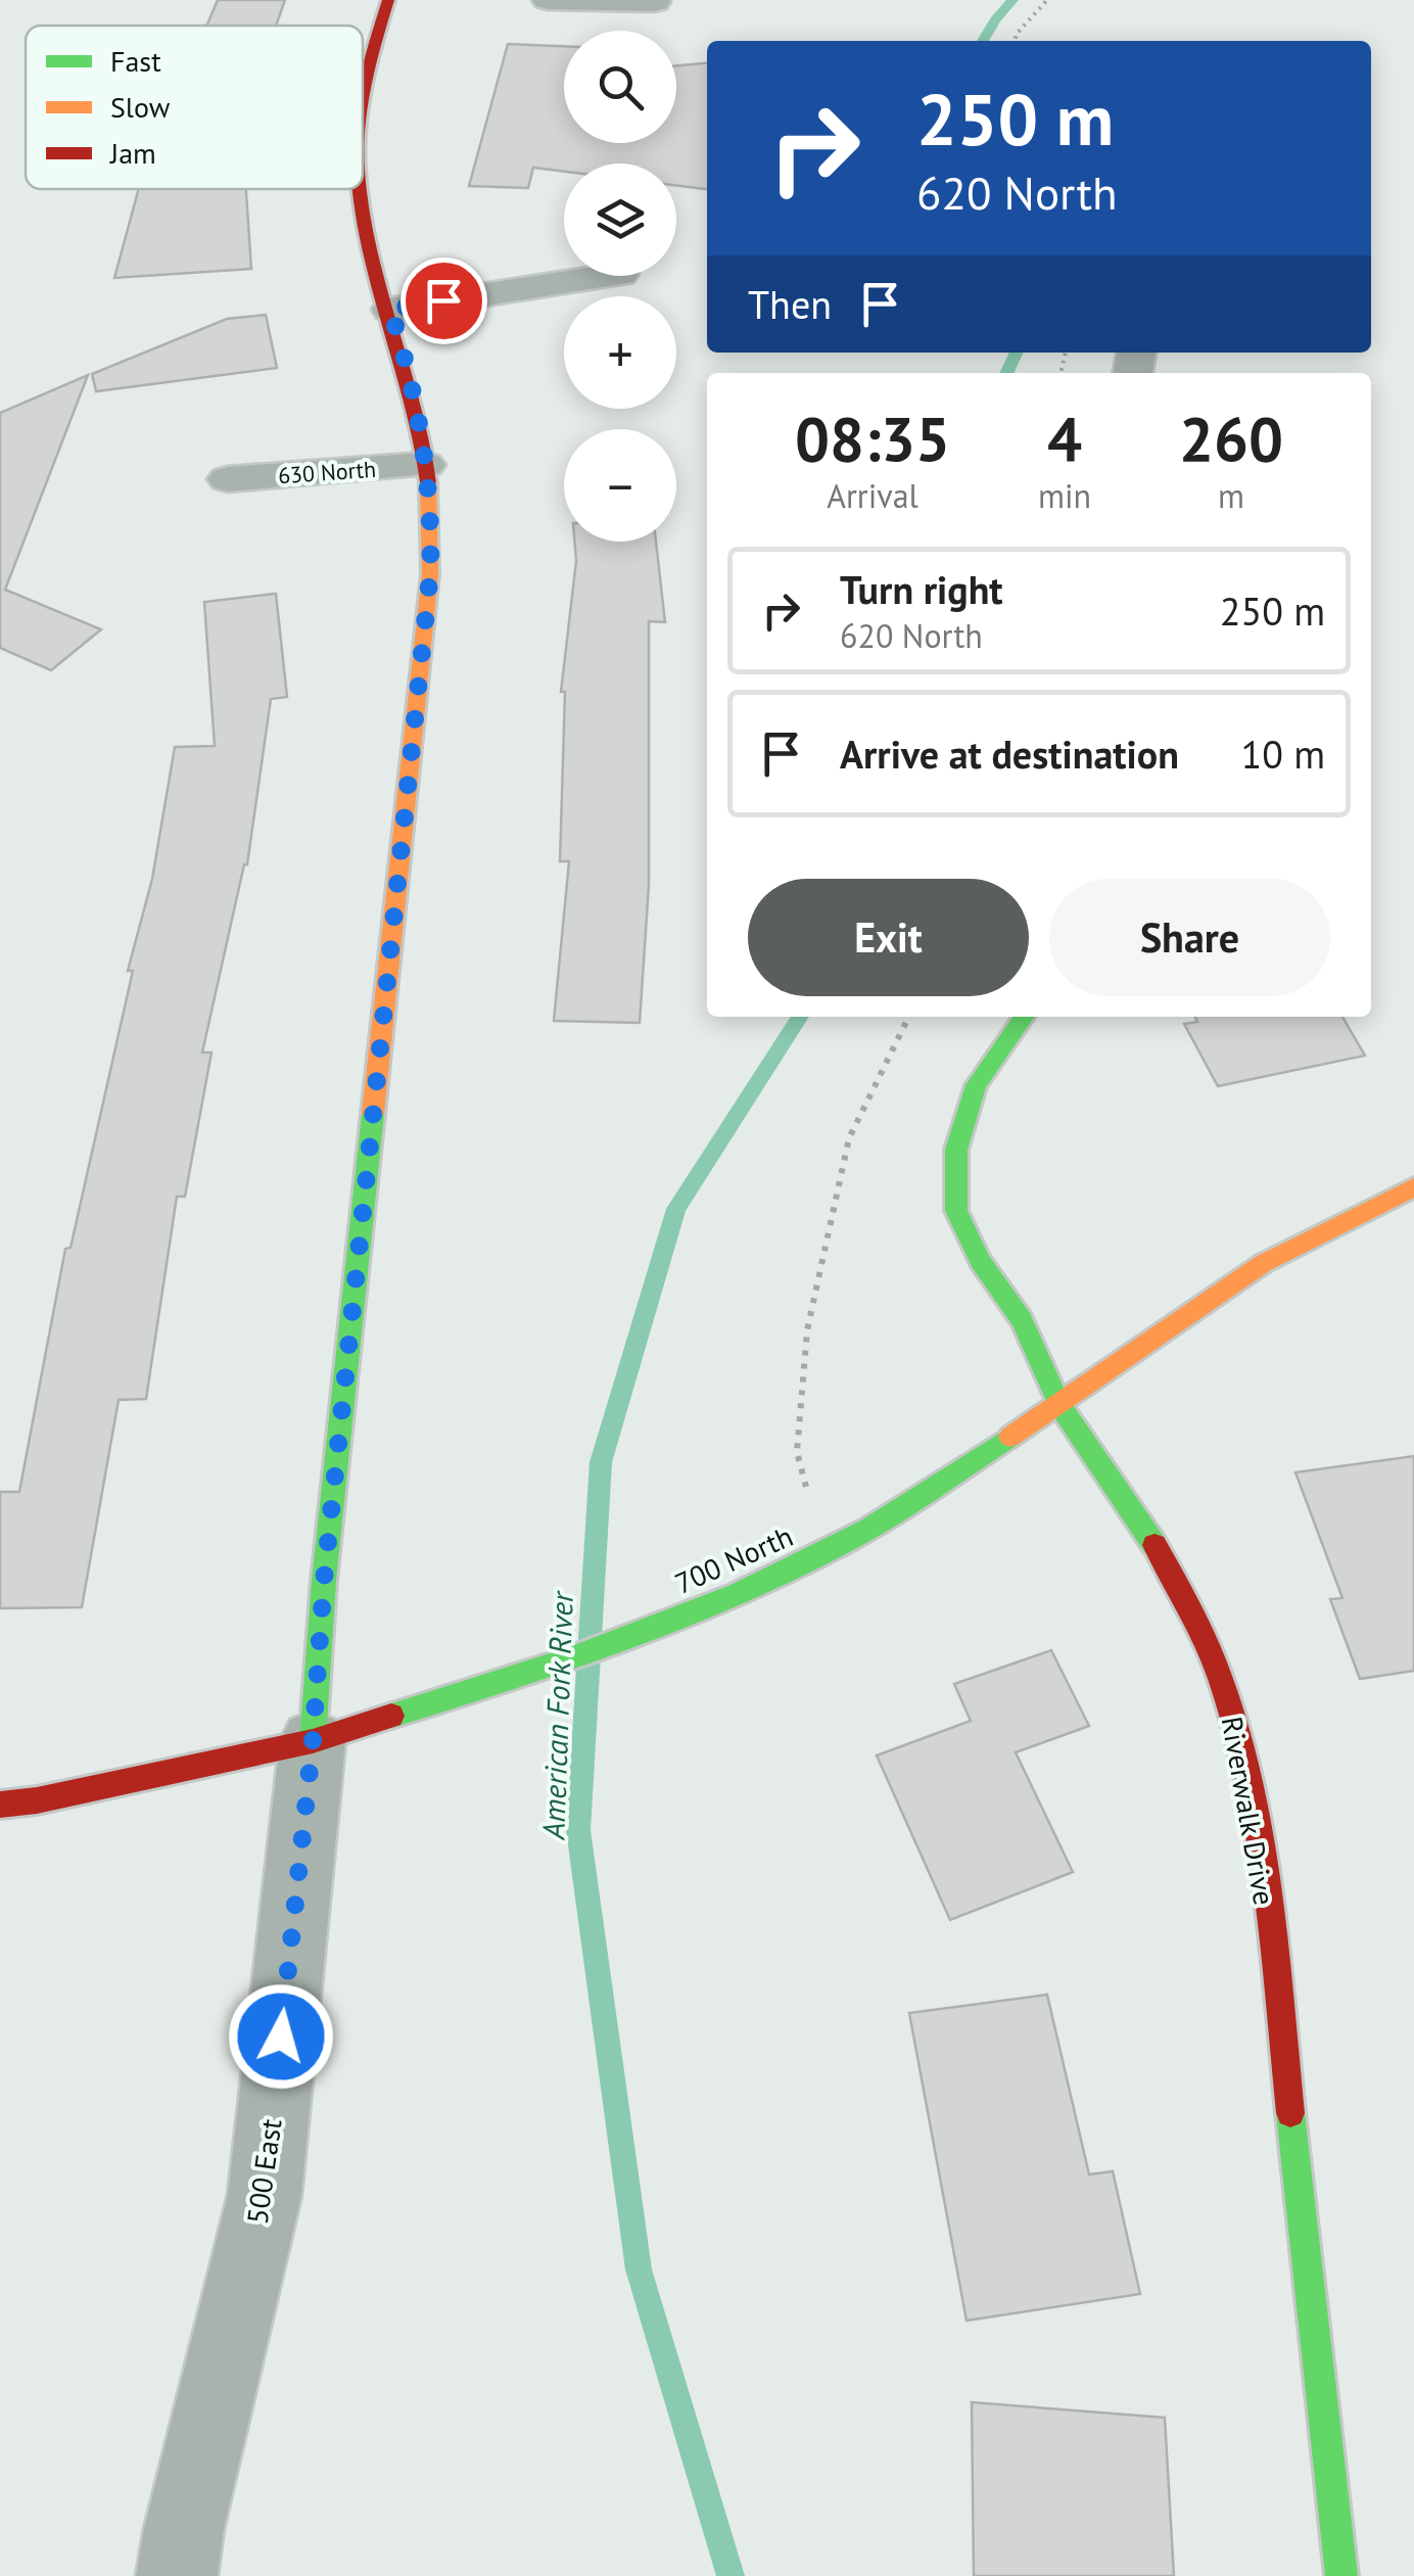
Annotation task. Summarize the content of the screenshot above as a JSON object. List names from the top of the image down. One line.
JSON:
{"streets":{"street":["630 North","700 North","Riverwalk Drive","500 East"]},"crossings":[["630 North","500 East"],["700 North","Riverwalk Drive"],["700 North","500 East"]],"water":["American Fork River"],"legend":["Fast","Slow","Jam"],"page":{"map_buttons":["+","−"],"turn":["250 m","620 North"],"then":"Then","eta":["08:35","Arrival","4","min","260","m"],"list":[{"name":"Turn right","note":"620 North","value":"250 m"},{"name":"Arrive at destination","value":"10 m"}],"buttons":["Exit","Share"]}}
